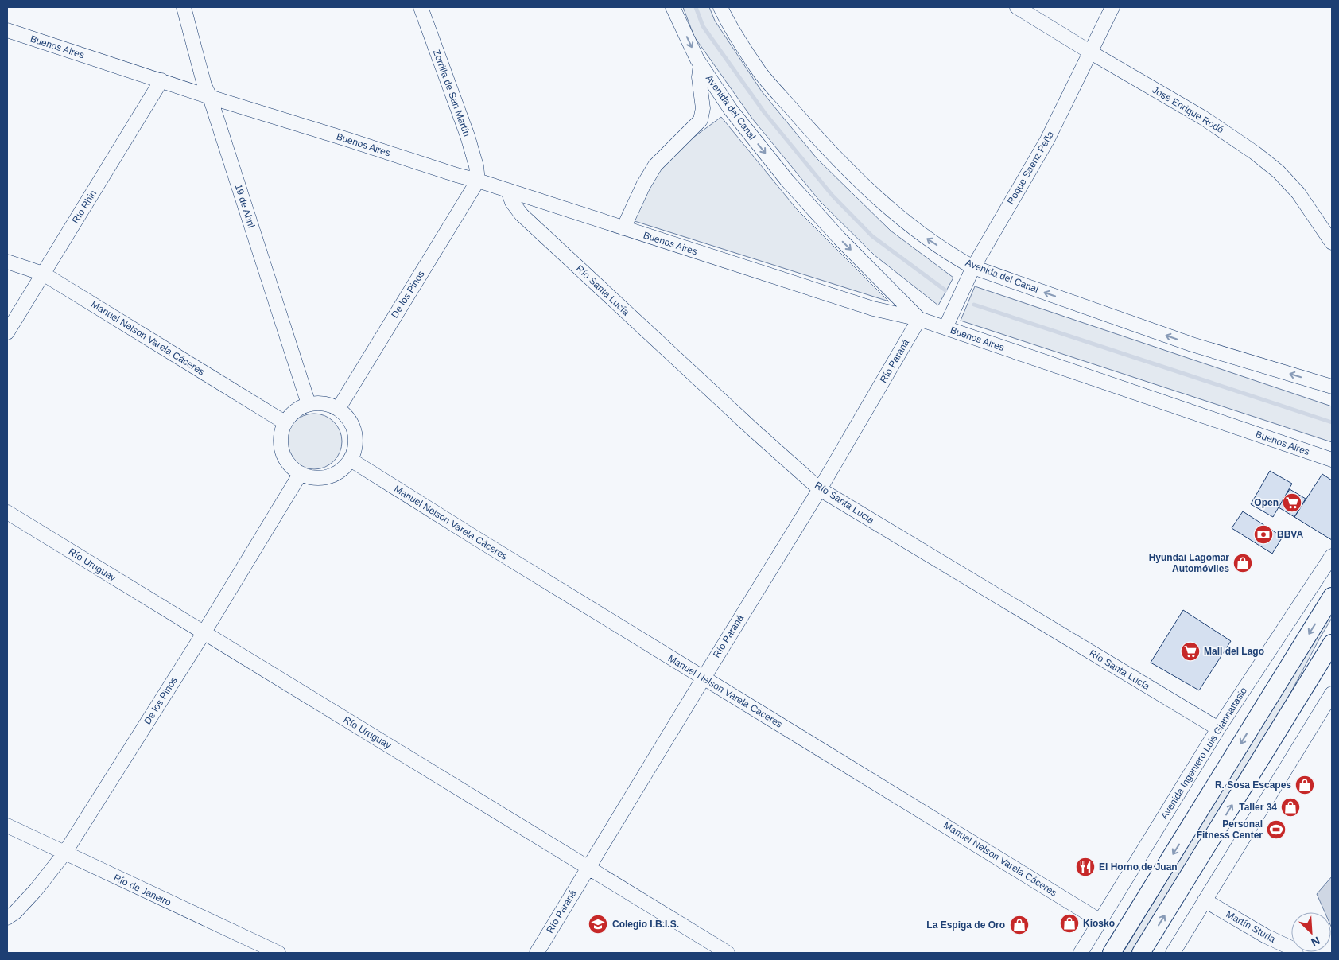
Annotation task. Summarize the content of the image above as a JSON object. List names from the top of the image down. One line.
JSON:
{"streets":{"street":["Buenos Aires","Zorrilla de San Martín","Avenida del Canal","José Enrique Rodó","Roque Saenz Peña","19 de Abril","Río Rhin","Río Santa Lucía","De los Pinos","Manuel Nelson Varela Cáceres","Río Paraná","Río Uruguay","Avenida Ingeniero Luis Giannattasio","Río de Janeiro","Martín Sturla"]},"crossings":[["Buenos Aires","Zorrilla de San Martín"],["Buenos Aires","Avenida del Canal"],["Buenos Aires","Roque Saenz Peña"],["Buenos Aires","19 de Abril"],["Buenos Aires","Río Rhin"],["Buenos Aires","Río Santa Lucía"],["Buenos Aires","De los Pinos"],["Buenos Aires","Río Paraná"],["Zorrilla de San Martín","De los Pinos"],["Avenida del Canal","Roque Saenz Peña"],["Avenida del Canal","Río Paraná"],["José Enrique Rodó","Roque Saenz Peña"],["19 de Abril","De los Pinos"],["19 de Abril","Manuel Nelson Varela Cáceres"],["Río Rhin","Manuel Nelson Varela Cáceres"],["Río Santa Lucía","Río Paraná"],["Río Santa Lucía","Avenida Ingeniero Luis Giannattasio"],["De los Pinos","Manuel Nelson Varela Cáceres"],["De los Pinos","Río Uruguay"],["De los Pinos","Río de Janeiro"],["Manuel Nelson Varela Cáceres","Río Paraná"],["Manuel Nelson Varela Cáceres","Avenida Ingeniero Luis Giannattasio"],["Río Paraná","Río Uruguay"]],"places":{"supermarket":["Open","Mall del Lago"],"bank":["BBVA"],"shop":["Hyundai Lagomar Automóviles","R. Sosa Escapes","Taller 34","Kiosko","La Espiga de Oro"],"sports":["Personal Fitness Center"],"restaurant":["El Horno de Juan"],"school or university":["Colegio I.B.I.S."]},"north":"bottom right"}
